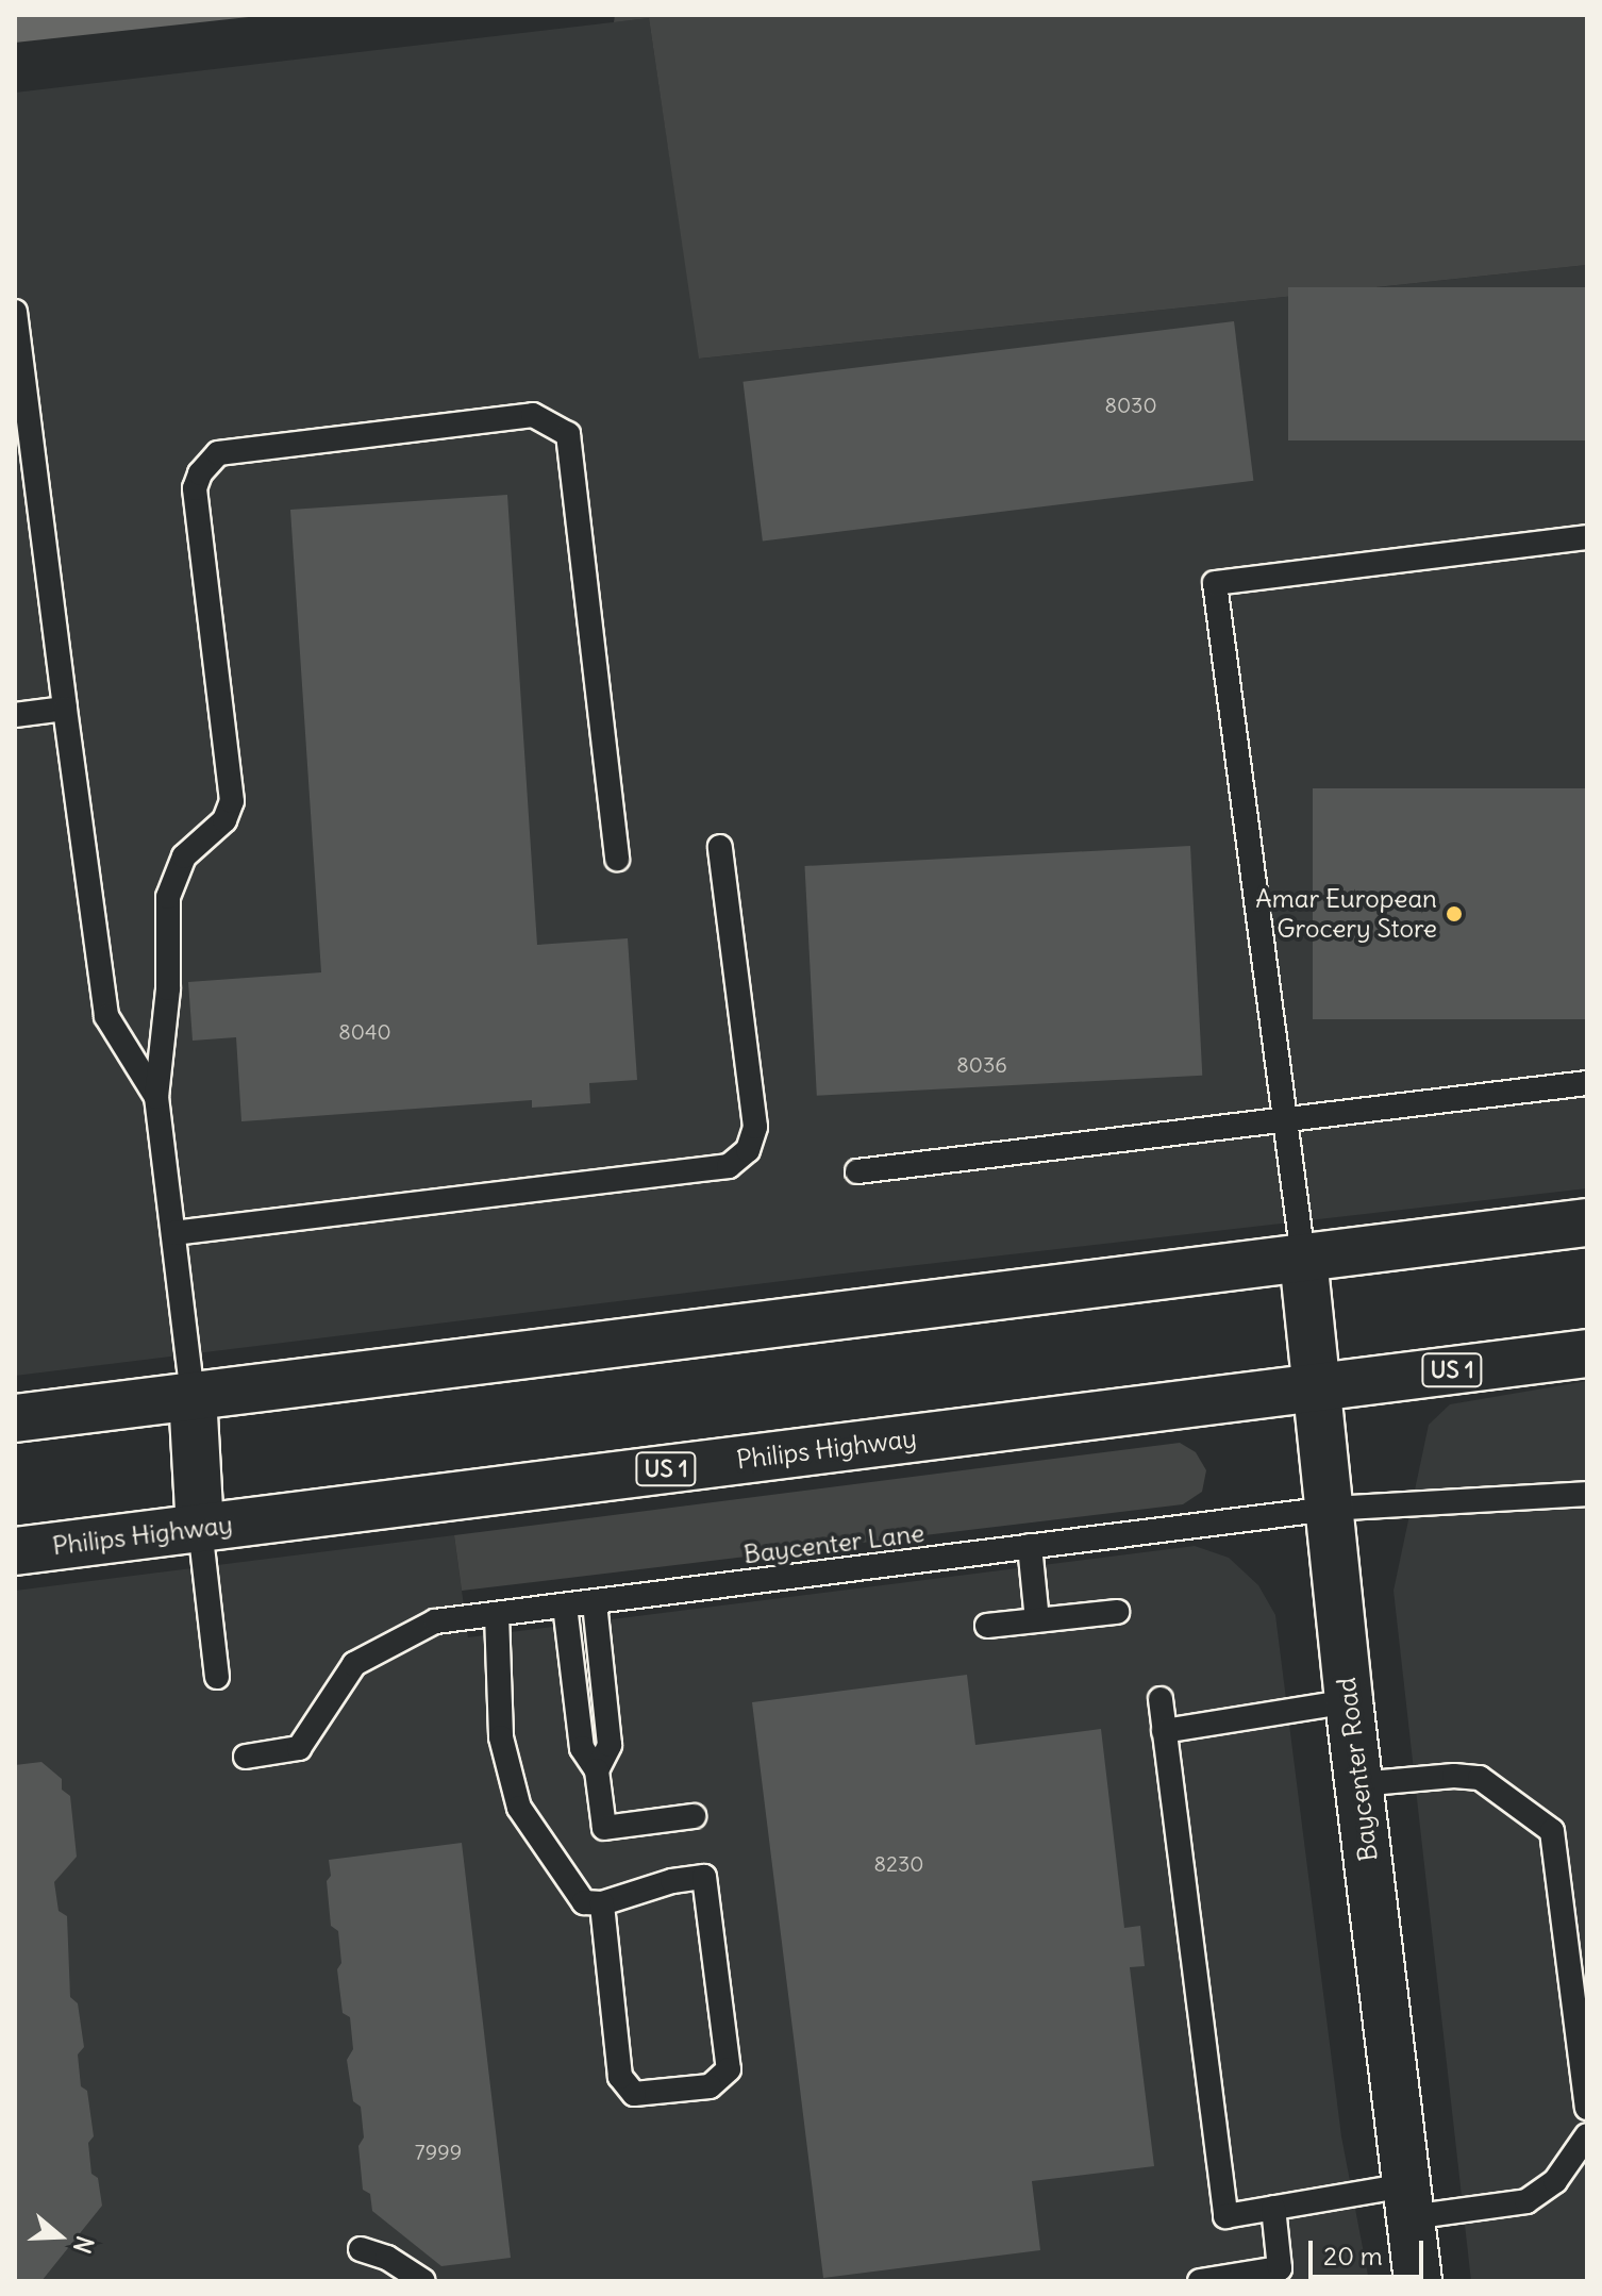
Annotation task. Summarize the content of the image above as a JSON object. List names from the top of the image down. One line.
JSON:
{"streets":{"main road":["US 1","Philips Highway","Baycenter Road"],"lane":["Baycenter Lane"]},"crossings":[["Philips Highway","Baycenter Road"],["Baycenter Lane","Baycenter Road"]],"places":["Amar European Grocery Store"],"house_numbers":["8030","8040","8036","8230","7999"],"scale_bar":"20 m","north":"right"}
